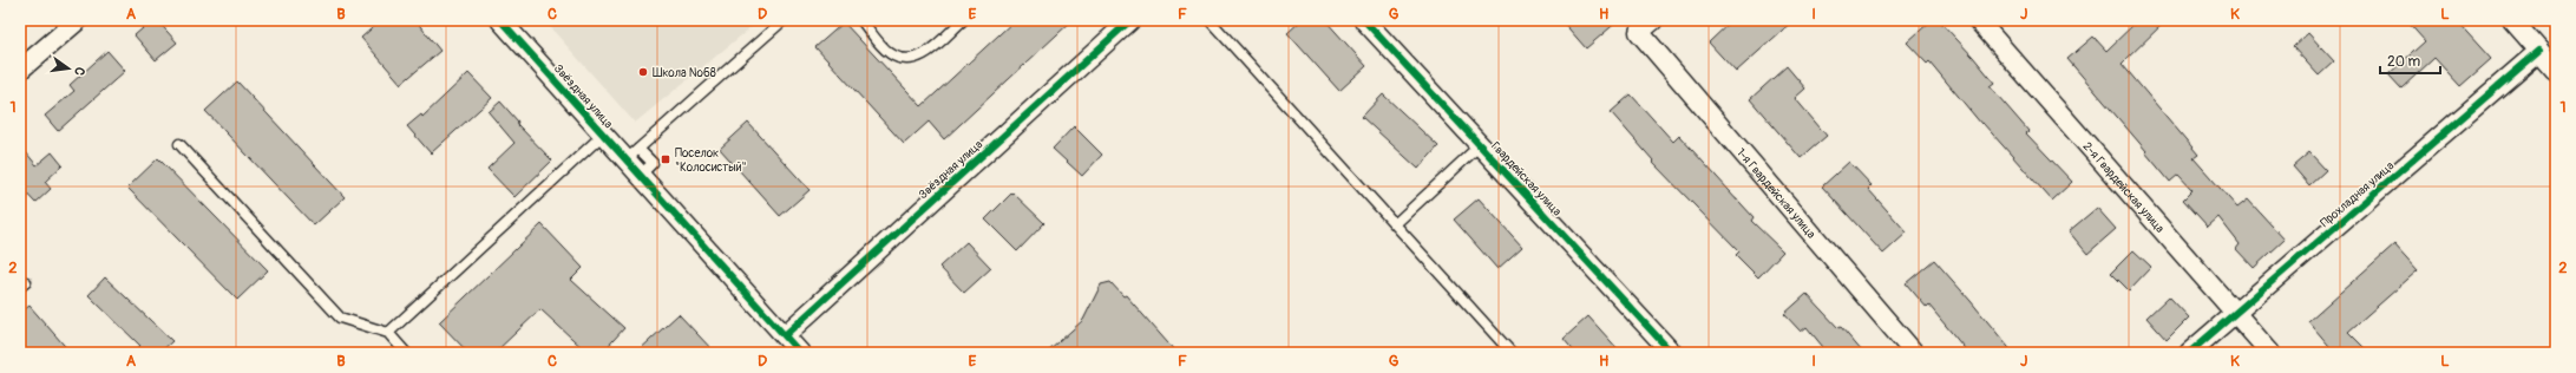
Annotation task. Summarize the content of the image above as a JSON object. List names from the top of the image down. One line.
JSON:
{"streets":{"street":["Звёздная улица","Гвардейская улица","2-я Гвардейская улица","1-я Гвардейская улица","Прохладная улица"]},"crossings":[["2-я Гвардейская улица","Прохладная улица"]],"places":{"other":["Школа №68"],"transit":["Поселок \"Колосистый\""]},"scale_bar":"20 m","north":"right","grid":{"columns":["A","B","C","D","E","F","G","H","I","J","K","L"],"rows":["1","2"]}}
